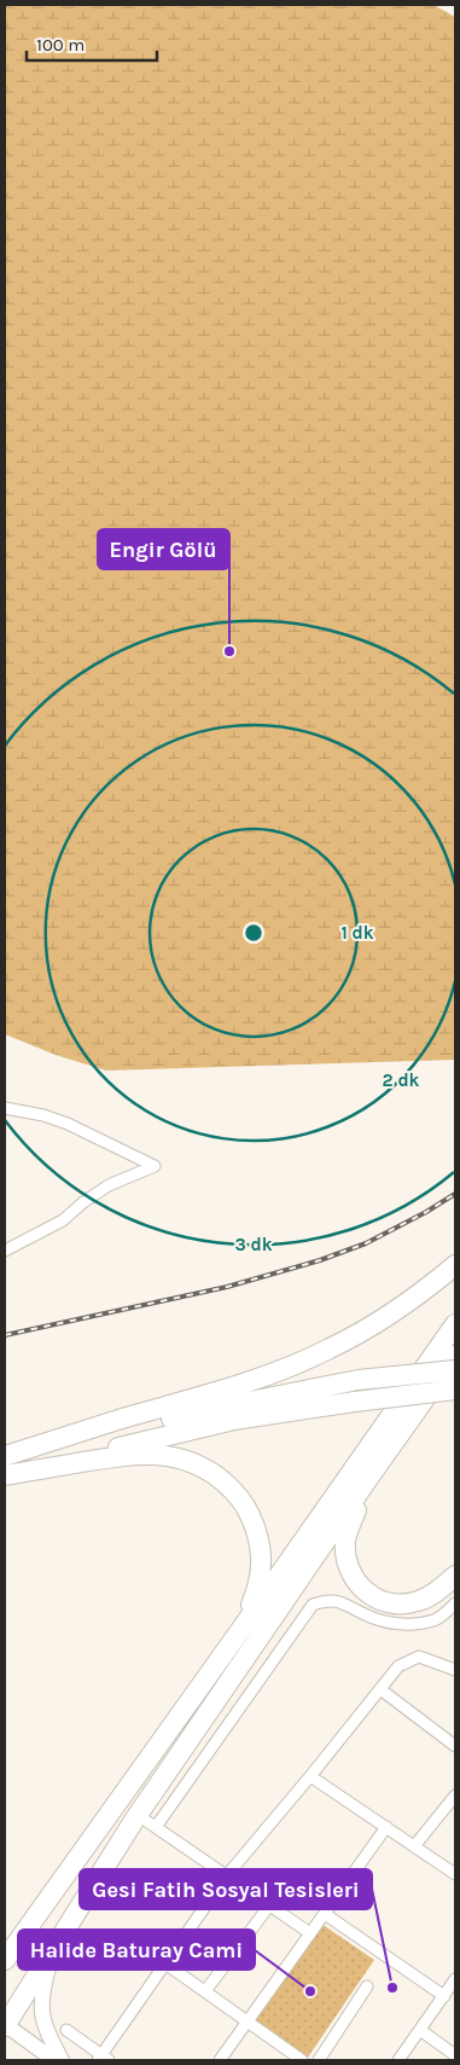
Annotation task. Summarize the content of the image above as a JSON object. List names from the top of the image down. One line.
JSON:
{"places":["Engir Gölü","Gesi Fatih Sosyal Tesisleri","Halide Baturay Cami"],"scale_bar":"100 m","rings":["1 dk","2 dk","3 dk"]}
